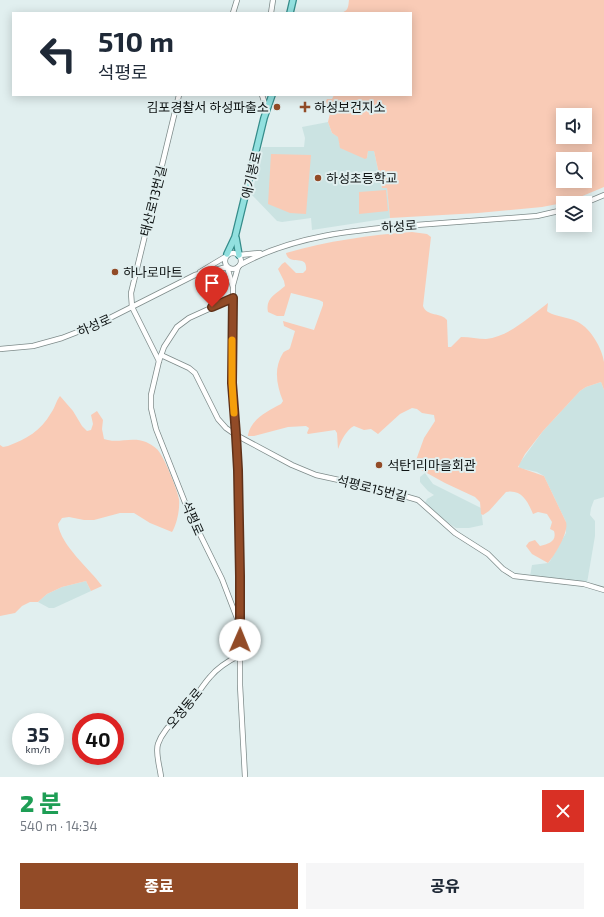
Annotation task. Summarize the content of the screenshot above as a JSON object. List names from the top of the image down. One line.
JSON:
{"streets":{"main road":["애기봉로"],"street":["태산로13번길","하성로","석평로15번길","석평로","오정동로"]},"crossings":[["애기봉로","하성로"],["태산로13번길","하성로"],["석평로15번길","석평로"],["석평로","오정동로"]],"places":{"other":["김포경찰서 하성파출소","하성초등학교","하나로마트","석탄1리마을회관"],"health":["하성보건지소"]},"page":{"turn":["510 m","석평로"],"speed":"35 km/h","limit":"40","heading":["2 분","540 m · 14:34"],"buttons":["종료","공유"]}}
